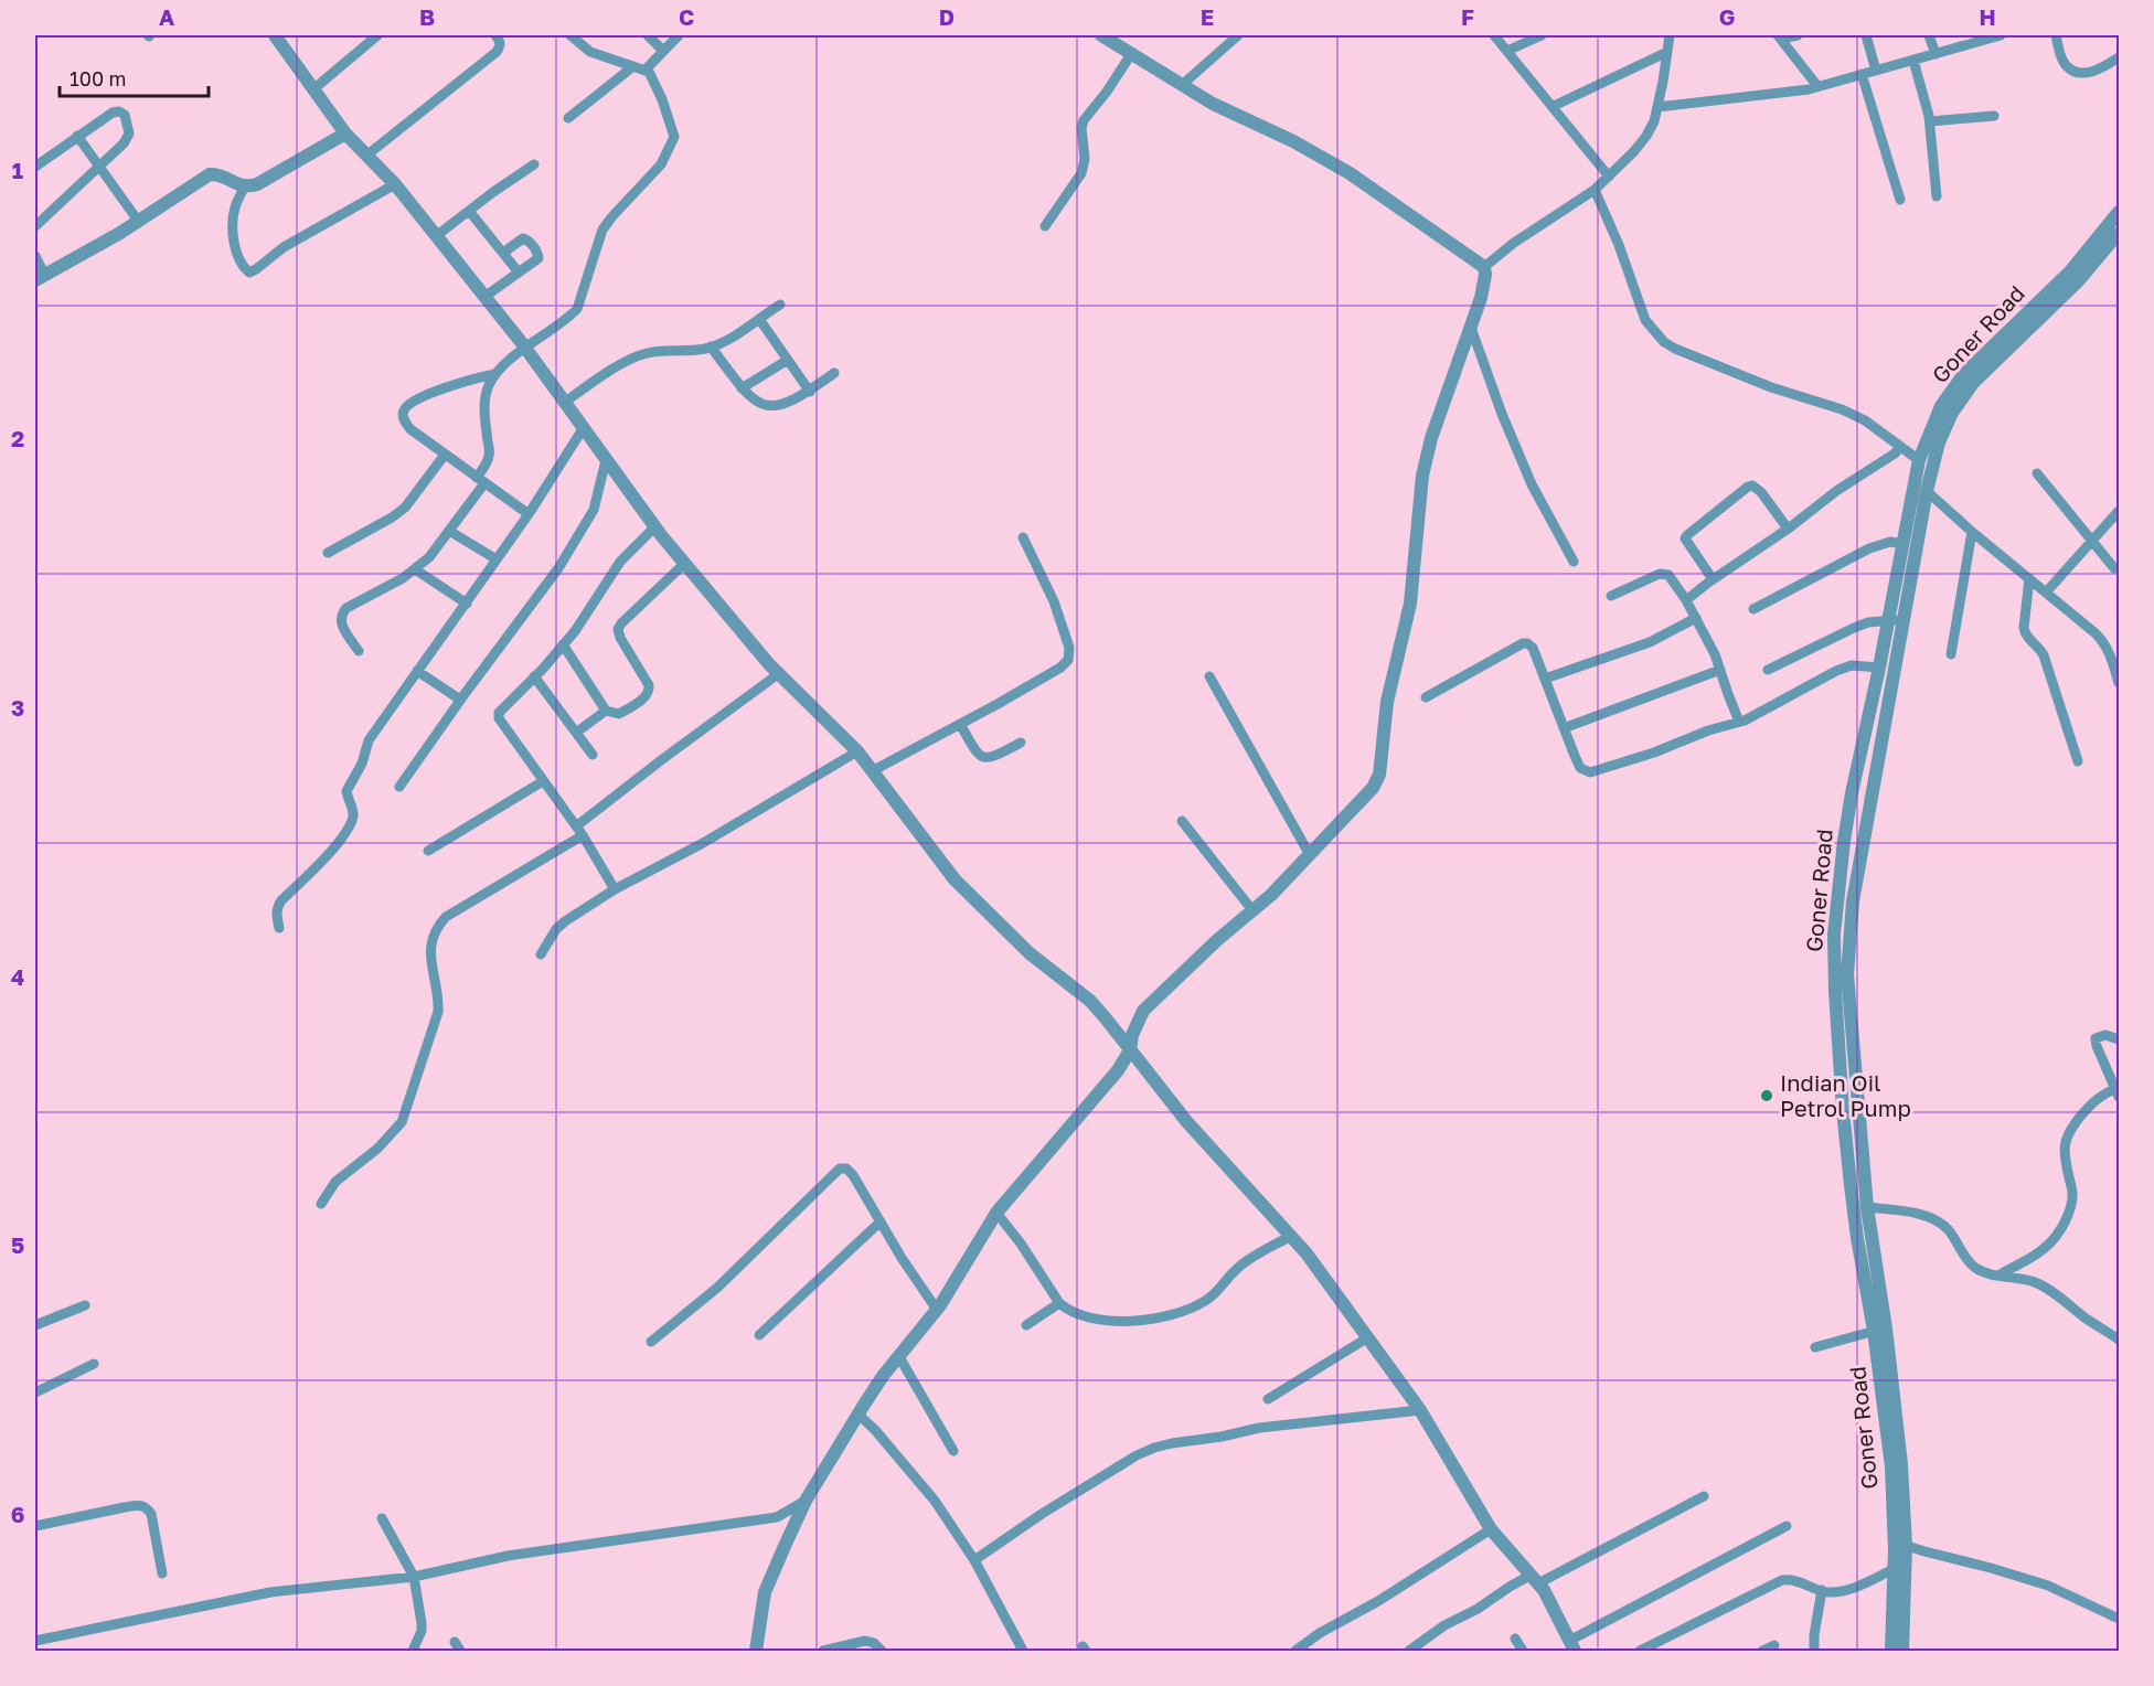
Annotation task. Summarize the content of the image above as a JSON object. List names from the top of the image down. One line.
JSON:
{"streets":{"street":["Goner Road"]},"places":["Indian Oil Petrol Pump"],"scale_bar":"100 m","grid":{"columns":["A","B","C","D","E","F","G","H"],"rows":["1","2","3","4","5","6"]}}
